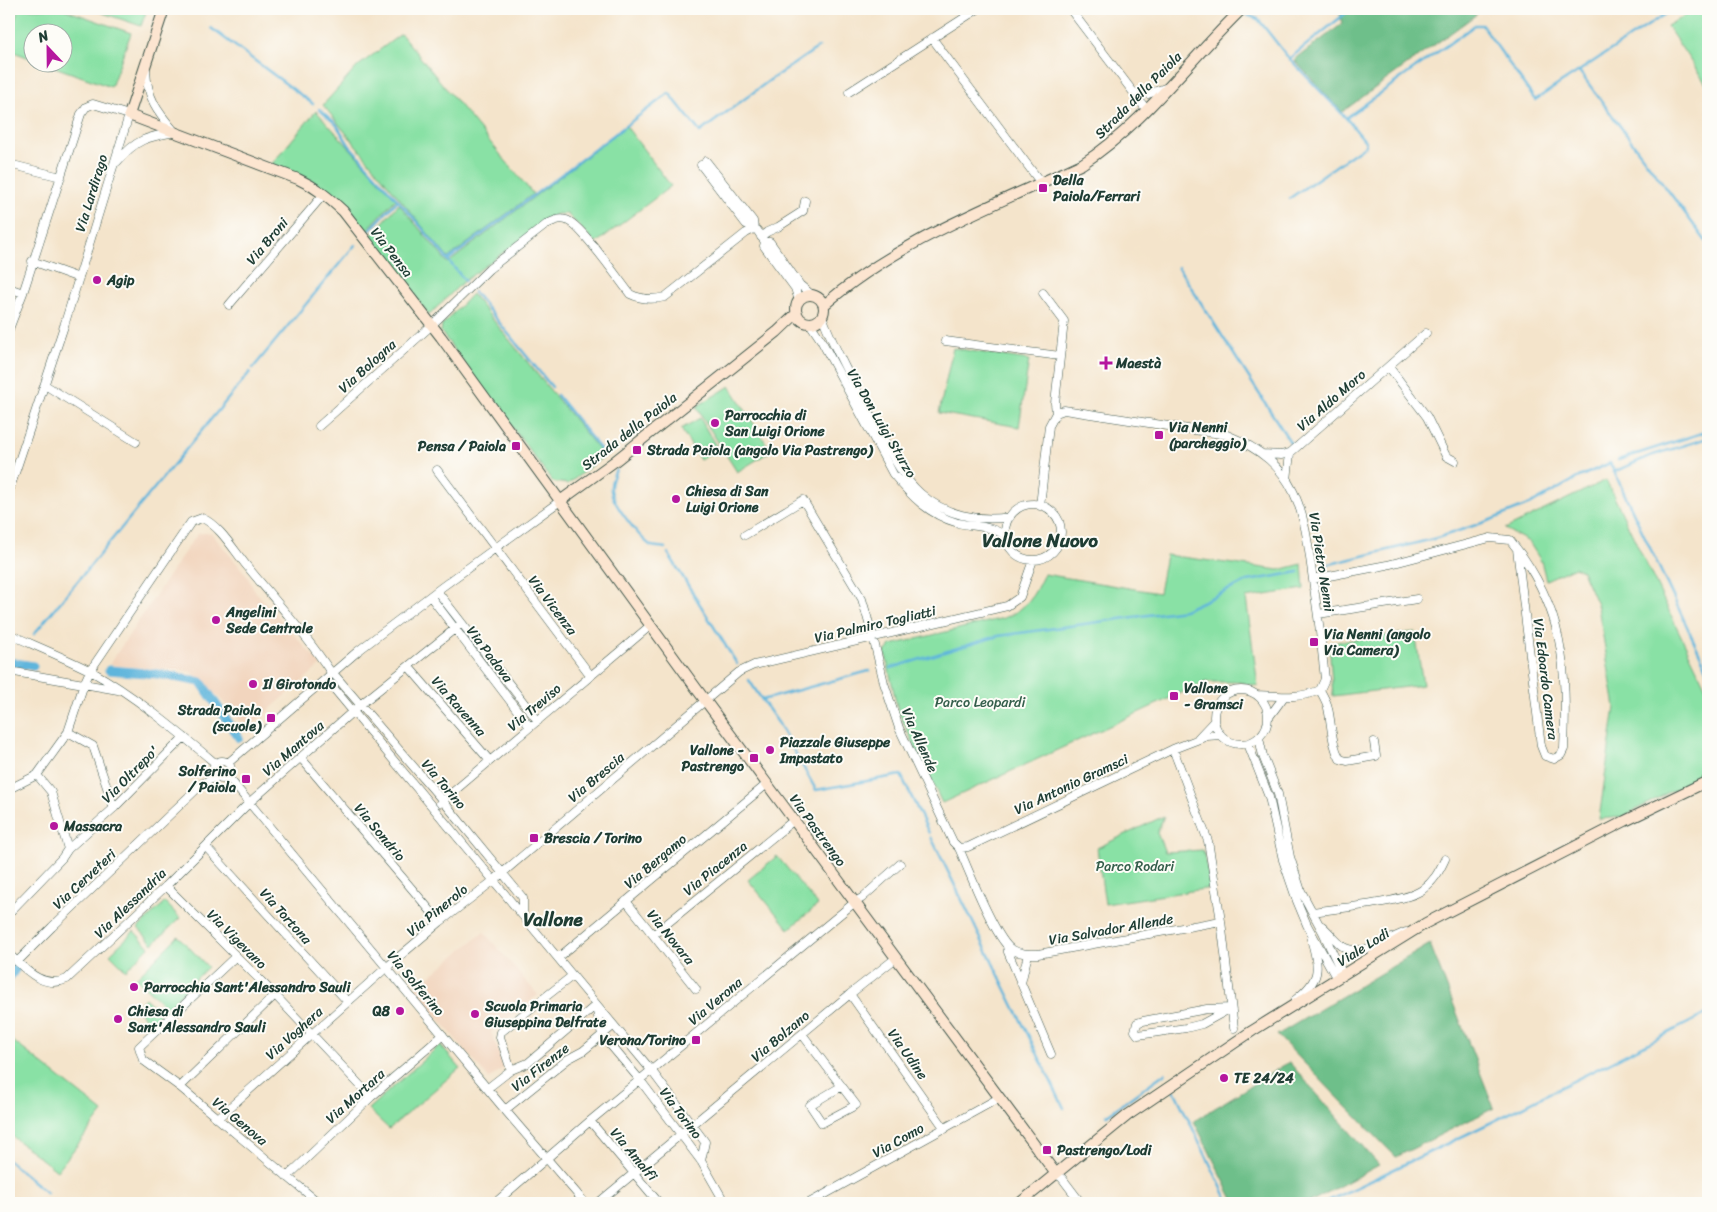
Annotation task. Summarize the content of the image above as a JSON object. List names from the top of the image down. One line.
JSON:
{"streets":{"street":["Strada della Paiola","Via Lardirago","Via Broni","Via Pensa","Via Bologna","Via Aldo Moro","Via Don Luigi Sturzo","Via Pietro Nenni","Via Vicenza","Via Palmiro Togliatti","Via Padova","Via Edoardo Camera","Via Ravenna","Via Treviso","Via Allende","Via Mantova","Via Oltrepo'","Via Brescia","Via Torino","Via Antonio Gramsci","Via Pastrengo","Via Sondrio","Via Bergamo","Via Piacenza","Via Cerveteri","Via Alessandria","Via Pinerolo","Via Tortona","Via Salvador Allende","Via Novara","Via Vigevano","Viale Lodi","Via Solferino","Via Verona","Via Voghera","Via Bolzano","Via Udine","Via Firenze","Via Mortara","Via Genova","Via Como","Via Amalfi"]},"crossings":[["Strada della Paiola","Via Pensa"],["Strada della Paiola","Via Don Luigi Sturzo"],["Strada della Paiola","Via Vicenza"],["Strada della Paiola","Via Padova"],["Strada della Paiola","Via Torino"],["Strada della Paiola","Via Pastrengo"],["Strada della Paiola","Via Cerveteri"],["Strada della Paiola","Via Solferino"],["Via Lardirago","Via Pensa"],["Via Broni","Via Pensa"],["Via Pensa","Via Bologna"],["Via Pensa","Via Pastrengo"],["Via Don Luigi Sturzo","Via Palmiro Togliatti"],["Via Vicenza","Via Treviso"],["Via Palmiro Togliatti","Via Allende"],["Via Palmiro Togliatti","Via Brescia"],["Via Palmiro Togliatti","Via Pastrengo"],["Via Padova","Via Treviso"],["Via Ravenna","Via Treviso"],["Via Treviso","Via Torino"],["Via Treviso","Via Pastrengo"],["Via Allende","Via Antonio Gramsci"],["Via Mantova","Via Torino"],["Via Mantova","Via Sondrio"],["Via Mantova","Via Alessandria"],["Via Mantova","Via Solferino"],["Via Brescia","Via Torino"],["Via Brescia","Via Pastrengo"],["Via Brescia","Via Pinerolo"],["Via Torino","Via Bergamo"],["Via Torino","Via Pinerolo"],["Via Torino","Via Verona"],["Via Torino","Via Bolzano"],["Via Torino","Via Firenze"],["Via Pastrengo","Via Bergamo"],["Via Pastrengo","Via Piacenza"],["Via Pastrengo","Viale Lodi"],["Via Pastrengo","Via Verona"],["Via Pastrengo","Via Bolzano"],["Via Pastrengo","Via Como"],["Via Sondrio","Via Pinerolo"],["Via Bergamo","Via Novara"],["Via Piacenza","Via Novara"],["Via Cerveteri","Via Alessandria"],["Via Cerveteri","Via Solferino"],["Via Alessandria","Via Tortona"],["Via Alessandria","Via Vigevano"],["Via Alessandria","Via Solferino"],["Via Pinerolo","Via Solferino"],["Via Pinerolo","Via Voghera"],["Via Tortona","Via Voghera"],["Via Vigevano","Via Voghera"],["Via Vigevano","Via Mortara"],["Via Vigevano","Via Genova"],["Via Solferino","Via Verona"],["Via Solferino","Via Voghera"],["Via Solferino","Via Firenze"],["Via Solferino","Via Mortara"],["Via Verona","Via Amalfi"],["Via Voghera","Via Genova"],["Via Bolzano","Via Udine"],["Via Bolzano","Via Amalfi"],["Via Udine","Via Como"],["Via Mortara","Via Genova"]],"districts":["Vallone Nuovo","Vallone"],"parks":["Parco Leopardi","Parco Rodari"],"places":{"transit":["Della Paiola/Ferrari","Via Nenni (parcheggio)","Pensa / Paiola","Strada Paiola (angolo Via Pastrengo)","Via Nenni (angolo Via Camera)","Vallone - Gramsci","Strada Paiola (scuole)","Vallone - Pastrengo","Solferino / Paiola","Brescia / Torino","Verona/Torino","Pastrengo/Lodi"],"other":["Agip","Parrocchia di San Luigi Orione","Chiesa di San Luigi Orione","Angelini Sede Centrale","Il Girotondo","Piazzale Giuseppe Impastato","Massacra","Parrocchia Sant'Alessandro Sauli","Q8","Scuola Primaria Giuseppina Delfrate","Chiesa di Sant'Alessandro Sauli","TE 24/24"],"health":["Maestà"]},"north":"top"}
